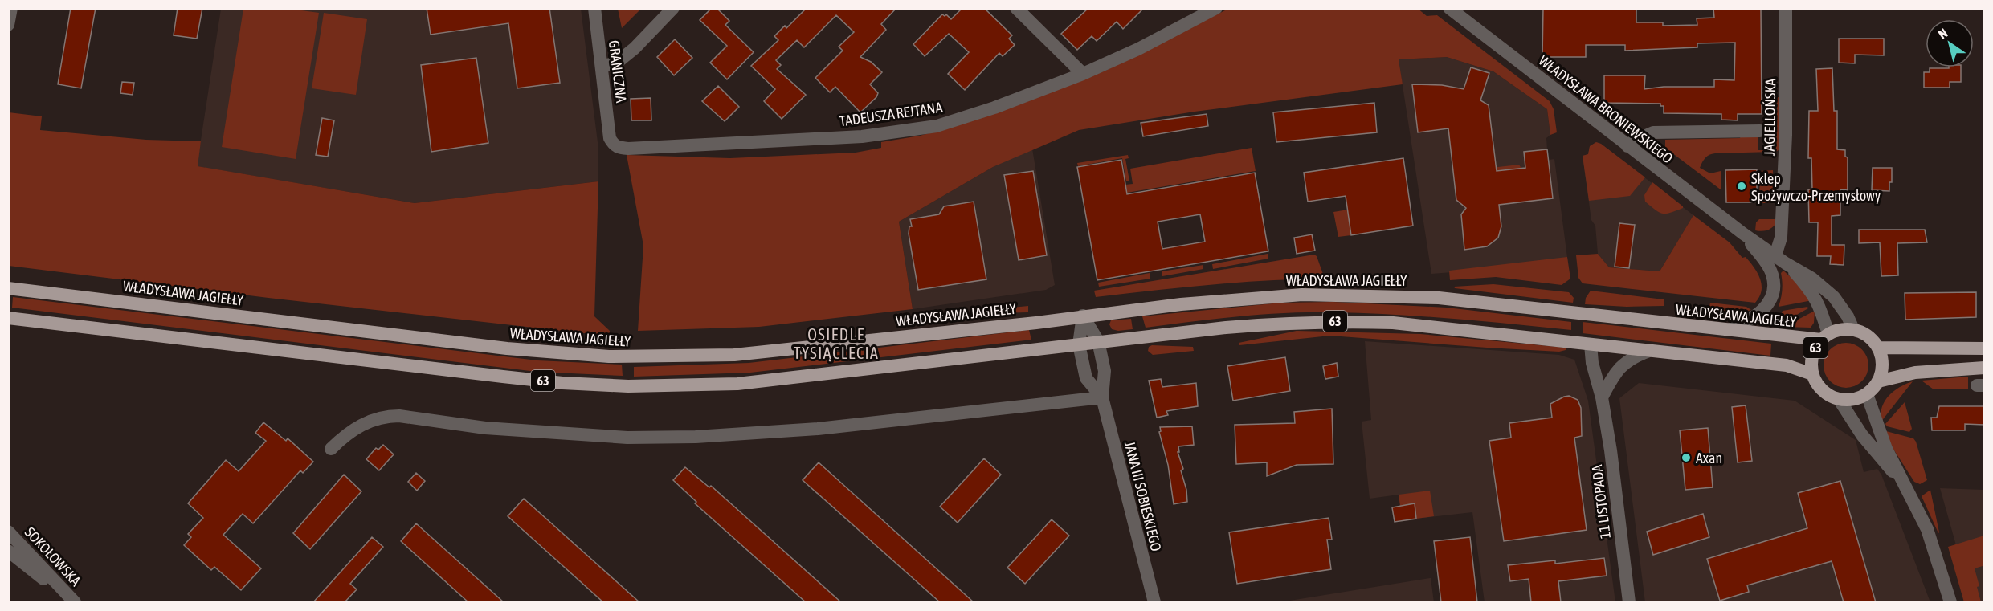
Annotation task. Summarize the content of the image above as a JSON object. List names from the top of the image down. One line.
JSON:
{"streets":{"main road":["WŁADYSŁAWA JAGIEŁŁY","63"],"street":["GRANICZNA","WŁADYSŁAWA BRONIEWSKIEGO","TADEUSZA REJTANA","JAGIELLOŃSKA","JANA III SOBIESKIEGO","11 LISTOPADA","SOKOŁOWSKA"]},"crossings":[["GRANICZNA","TADEUSZA REJTANA"],["WŁADYSŁAWA BRONIEWSKIEGO","JAGIELLOŃSKA"],["WŁADYSŁAWA BRONIEWSKIEGO","WŁADYSŁAWA JAGIEŁŁY"],["WŁADYSŁAWA BRONIEWSKIEGO","63"],["WŁADYSŁAWA JAGIEŁŁY","63"],["WŁADYSŁAWA JAGIEŁŁY","JANA III SOBIESKIEGO"],["63","JANA III SOBIESKIEGO"],["63","11 LISTOPADA"]],"districts":["OSIEDLE TYSIĄCLECIA"],"places":["Sklep Spożywczo-Przemysłowy","Axan"],"north":"top left"}
